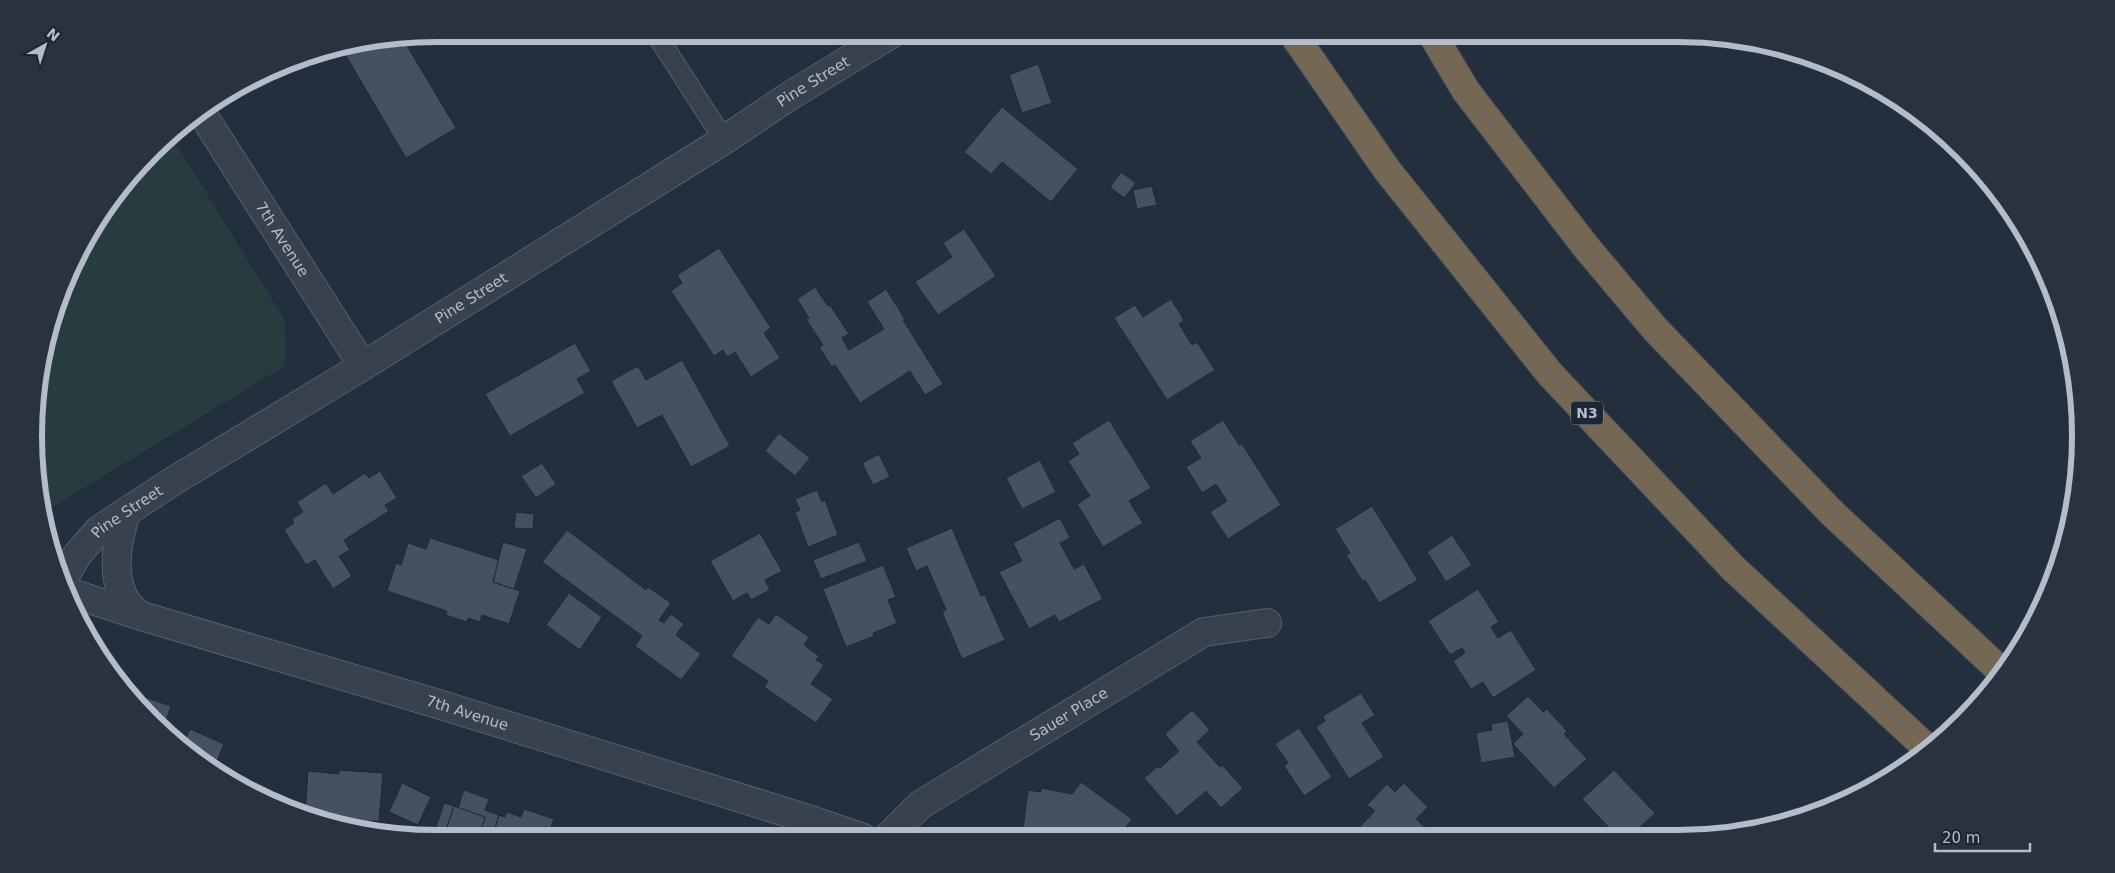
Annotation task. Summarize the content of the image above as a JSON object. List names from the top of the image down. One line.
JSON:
{"streets":{"highway":["N3"],"street":["Pine Street","7th Avenue","Sauer Place"]},"crossings":[["Pine Street","7th Avenue"]],"scale_bar":"20 m","north":"top right"}
